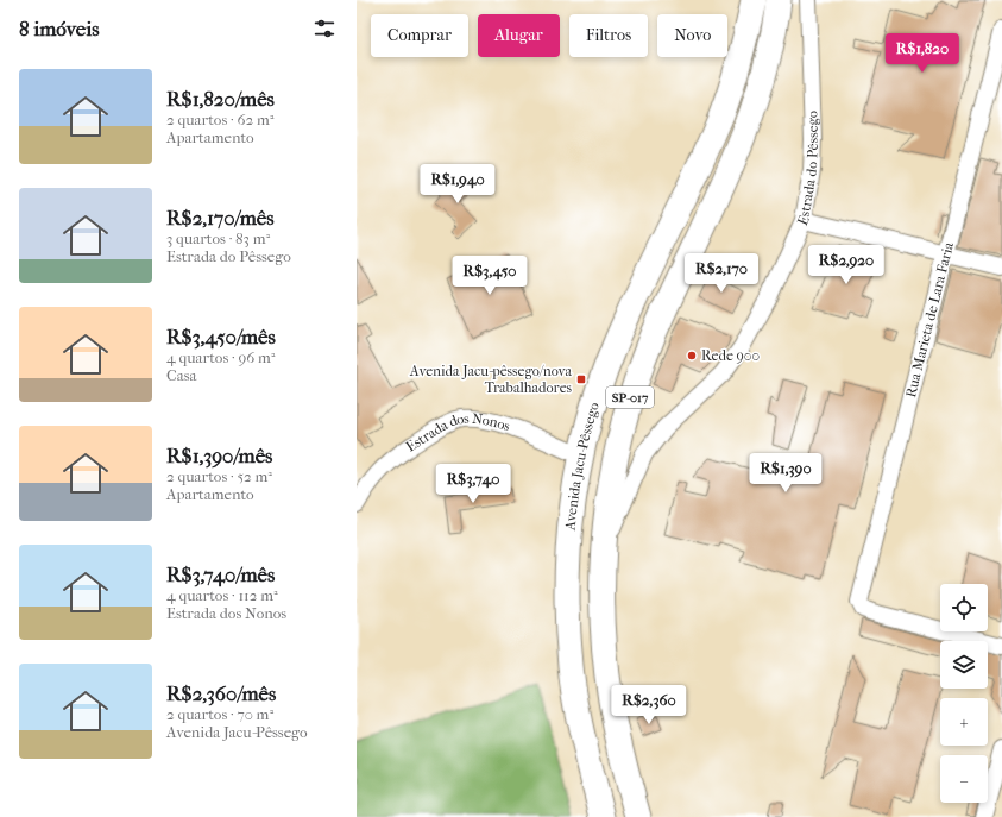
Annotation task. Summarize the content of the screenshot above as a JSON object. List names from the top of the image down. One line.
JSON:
{"streets":{"highway":["SP-017","Avenida Jacu-Pêssego"],"street":["Estrada do Pêssego","Rua Marieta de Lara Faria","Estrada dos Nonos"]},"crossings":[["Estrada do Pêssego","Avenida Jacu-Pêssego"],["Estrada dos Nonos","Avenida Jacu-Pêssego"]],"places":{"other":["Rede 900"],"transit":["Avenida Jacu-pêssego/nova Trabalhadores"]},"page":{"heading":"8 imóveis","chip":["Comprar","Alugar","Filtros","Novo"],"price":["R$1,820","R$1,940","R$2,920","R$2,170","R$3,450","R$1,390","R$3,740","R$2,360"],"list":[{"name":"R$1,820/mês","note":"2 quartos · 62 m² · Apartamento"},{"name":"R$2,170/mês","note":"3 quartos · 83 m² · Estrada do Pêssego"},{"name":"R$3,450/mês","note":"4 quartos · 96 m² · Casa"},{"name":"R$1,390/mês","note":"2 quartos · 52 m² · Apartamento"},{"name":"R$3,740/mês","note":"4 quartos · 112 m² · Estrada dos Nonos"},{"name":"R$2,360/mês","note":"2 quartos · 70 m² · Avenida Jacu-Pêssego"}],"map_buttons":["+","−"]}}
